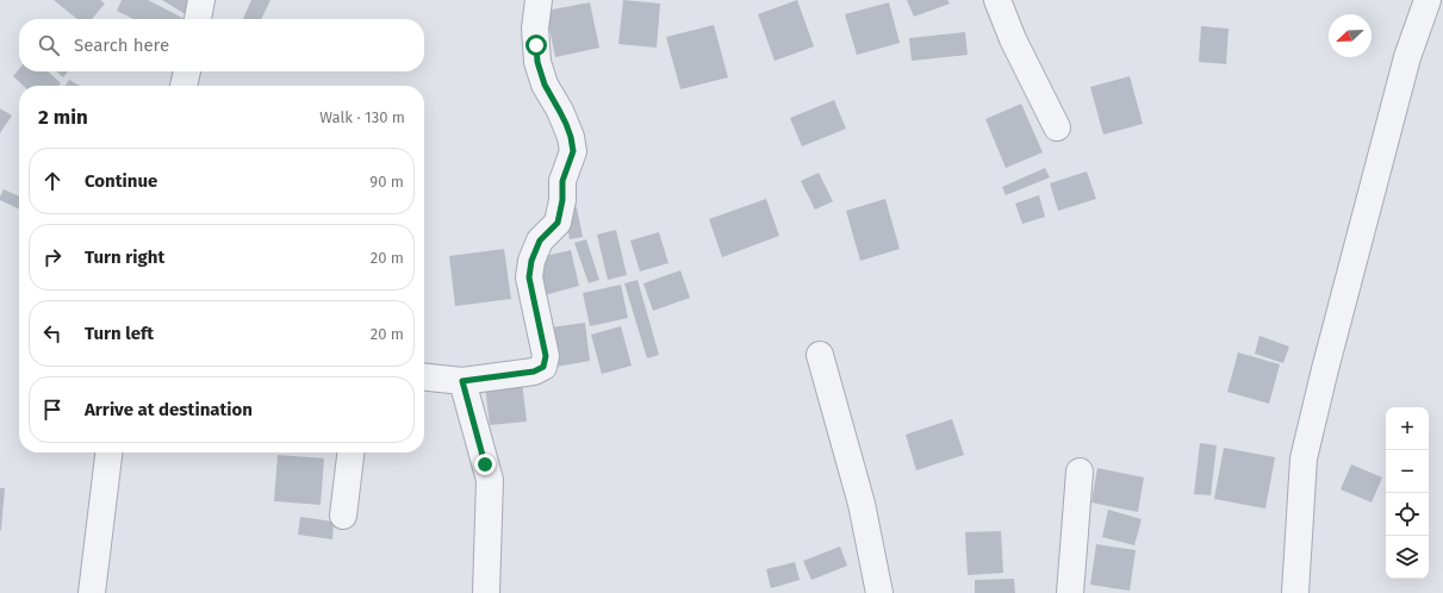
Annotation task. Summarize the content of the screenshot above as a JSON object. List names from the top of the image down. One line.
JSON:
{"north":"bottom left","page":{"search":"Search here","heading":["2 min","Walk · 130 m"],"list":[["Continue","90 m"],["Turn right","20 m"],["Turn left","20 m"],"Arrive at destination"],"map_buttons":["+","−"]}}
